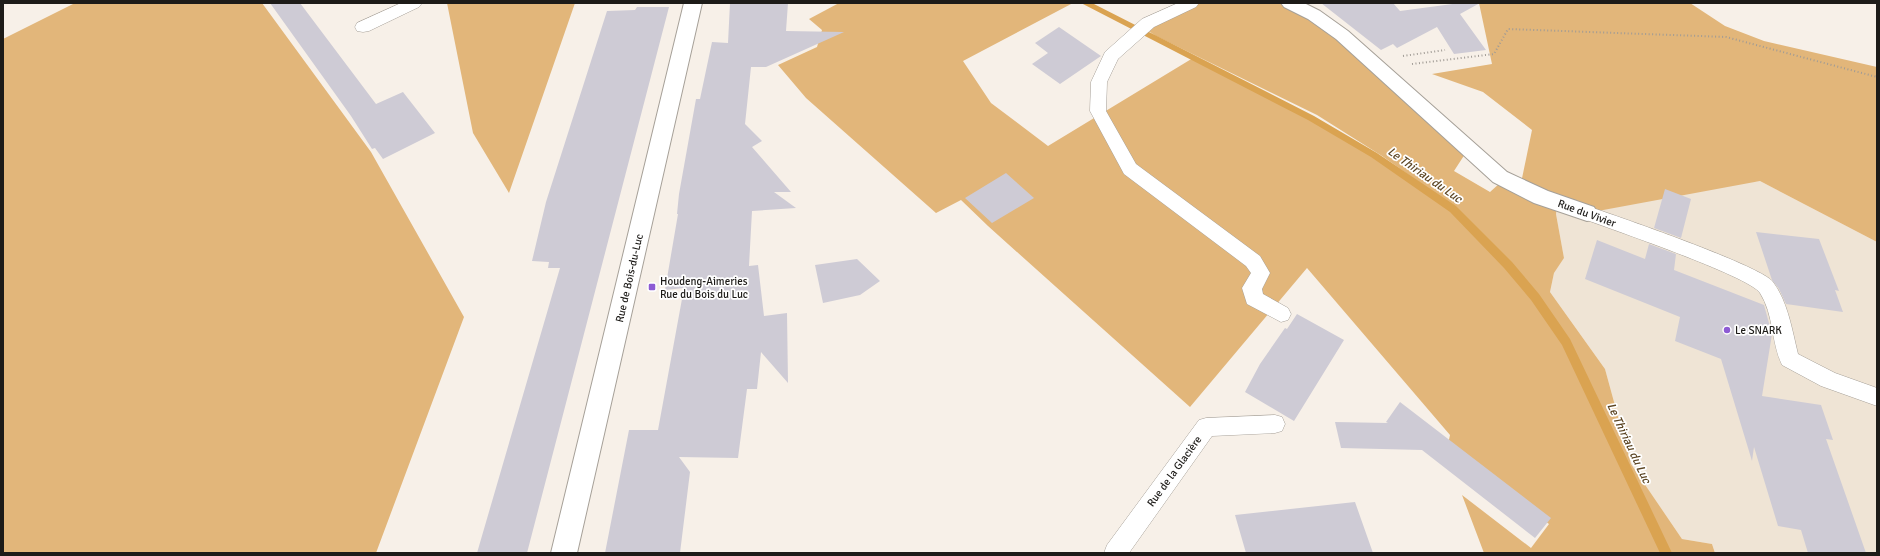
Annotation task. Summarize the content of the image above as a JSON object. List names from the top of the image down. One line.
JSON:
{"streets":{"street":["Rue du Vivier","Rue de Bois-du-Luc"],"lane":["Rue de la Glacière"]},"water":["Le Thiriau du Luc"],"places":{"transit":["Houdeng-Aimeries Rue du Bois du Luc"],"other":["Le SNARK"]}}
